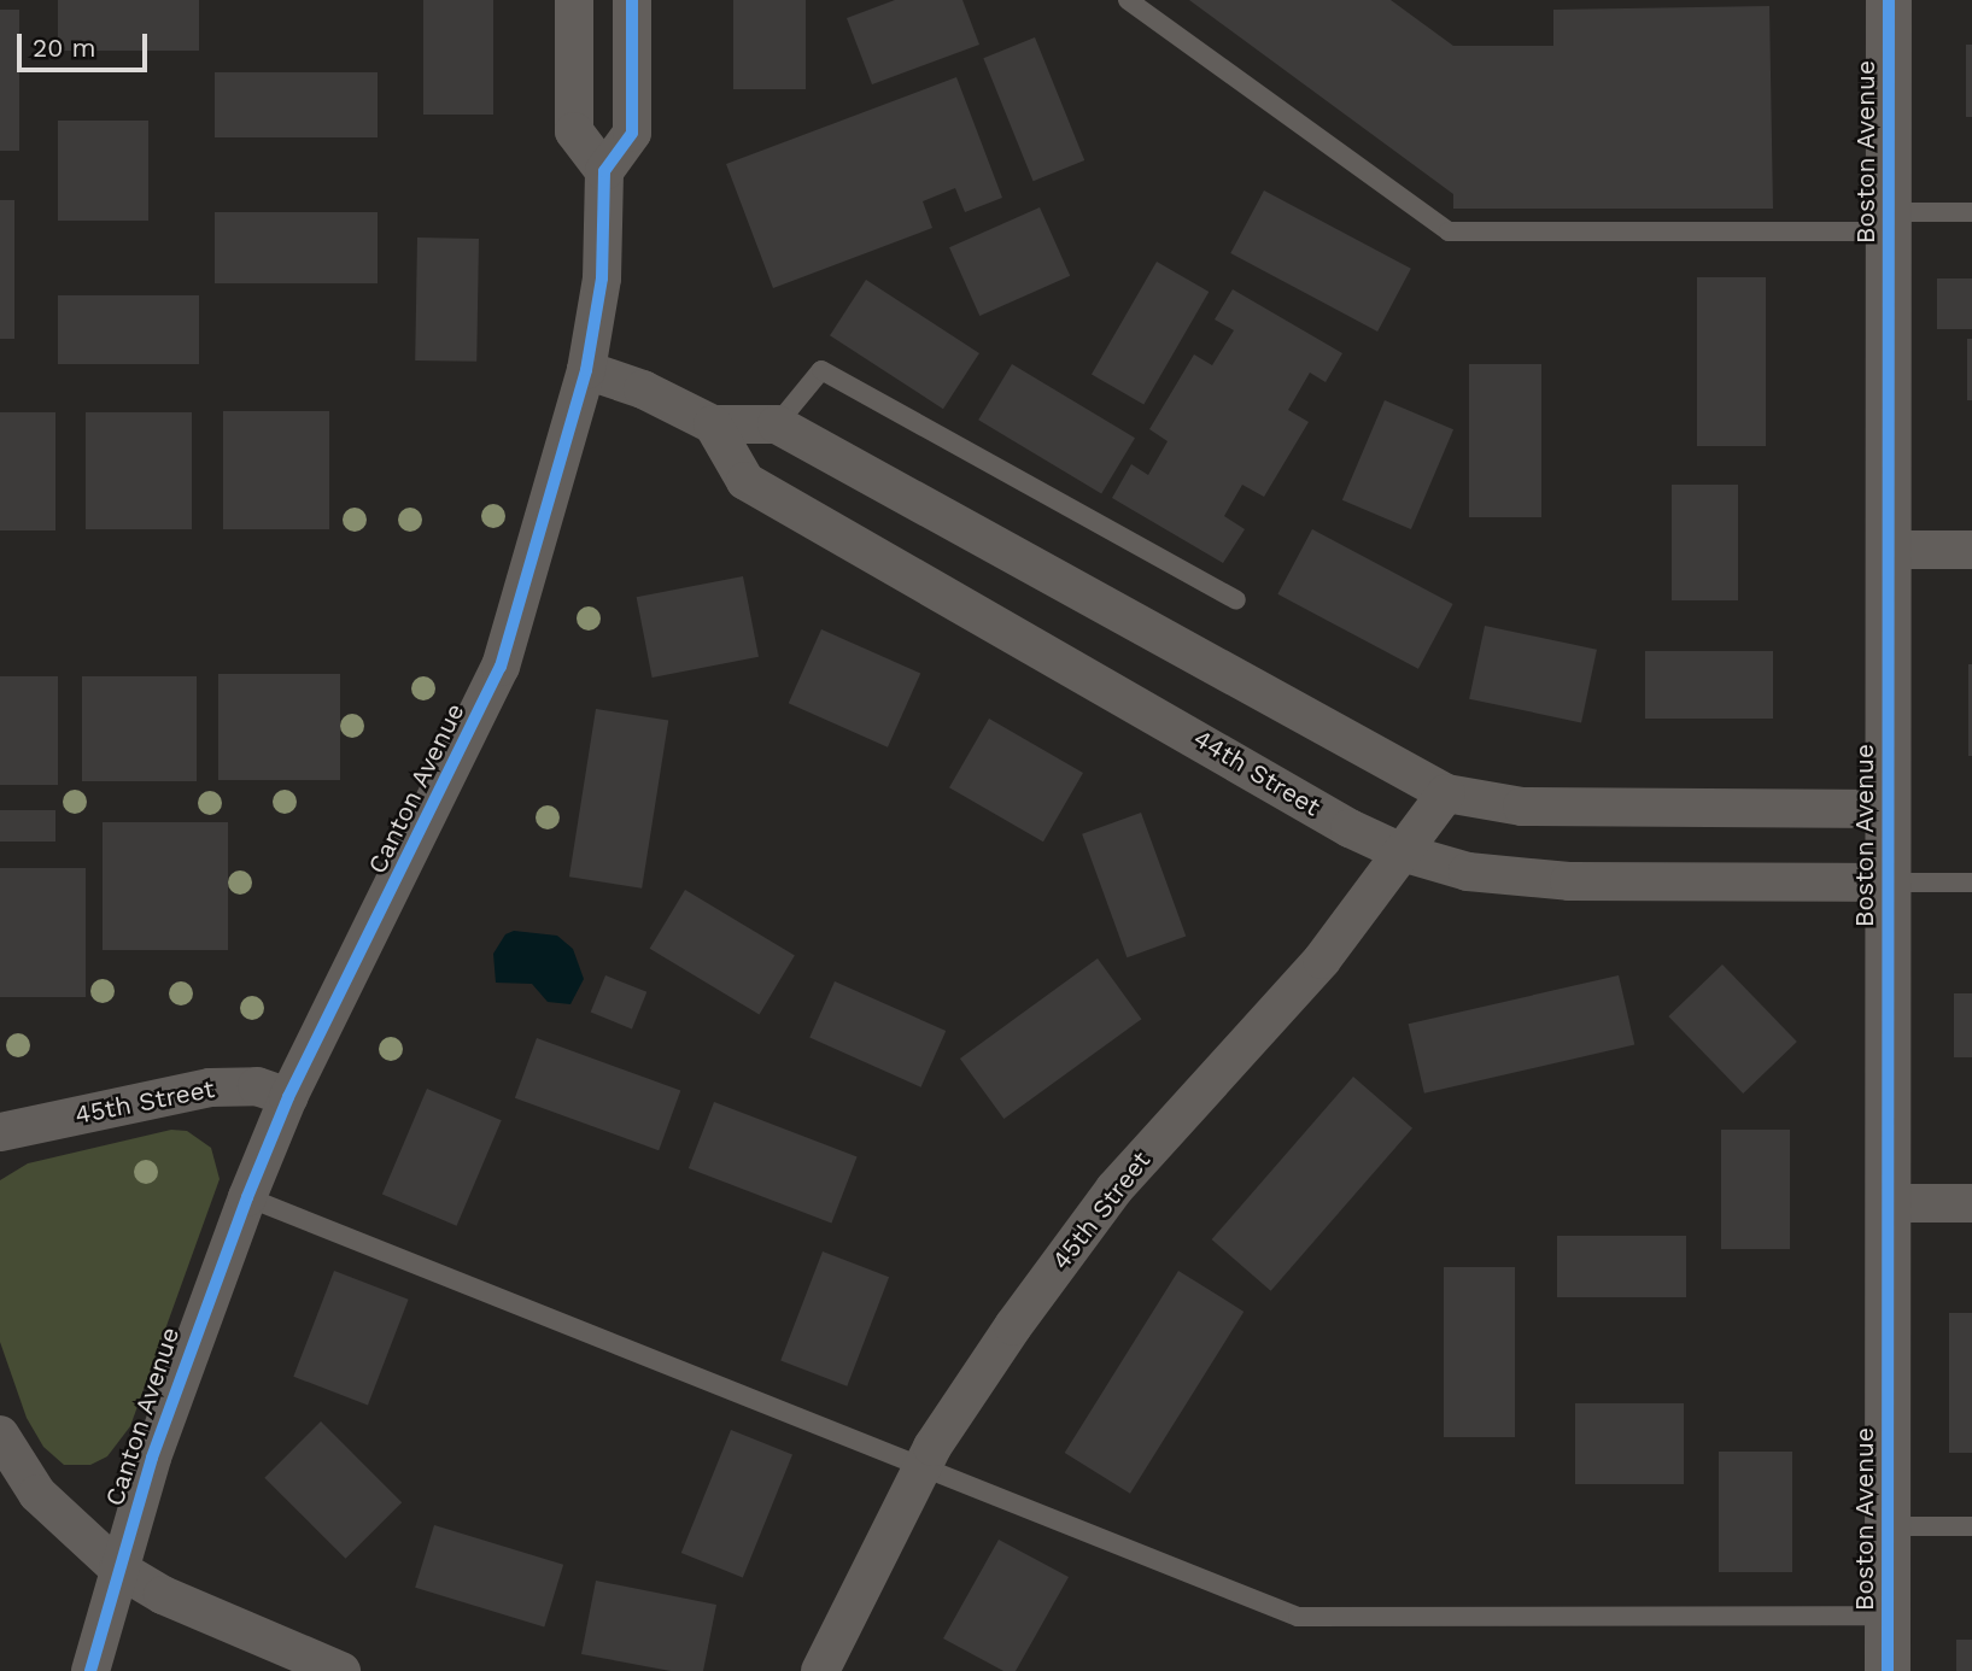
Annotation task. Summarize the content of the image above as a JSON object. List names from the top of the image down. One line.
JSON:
{"streets":{"street":["Boston Avenue","44th Street","Canton Avenue","45th Street"]},"crossings":[["Boston Avenue","44th Street"],["44th Street","45th Street"],["Canton Avenue","45th Street"]],"scale_bar":"20 m"}
